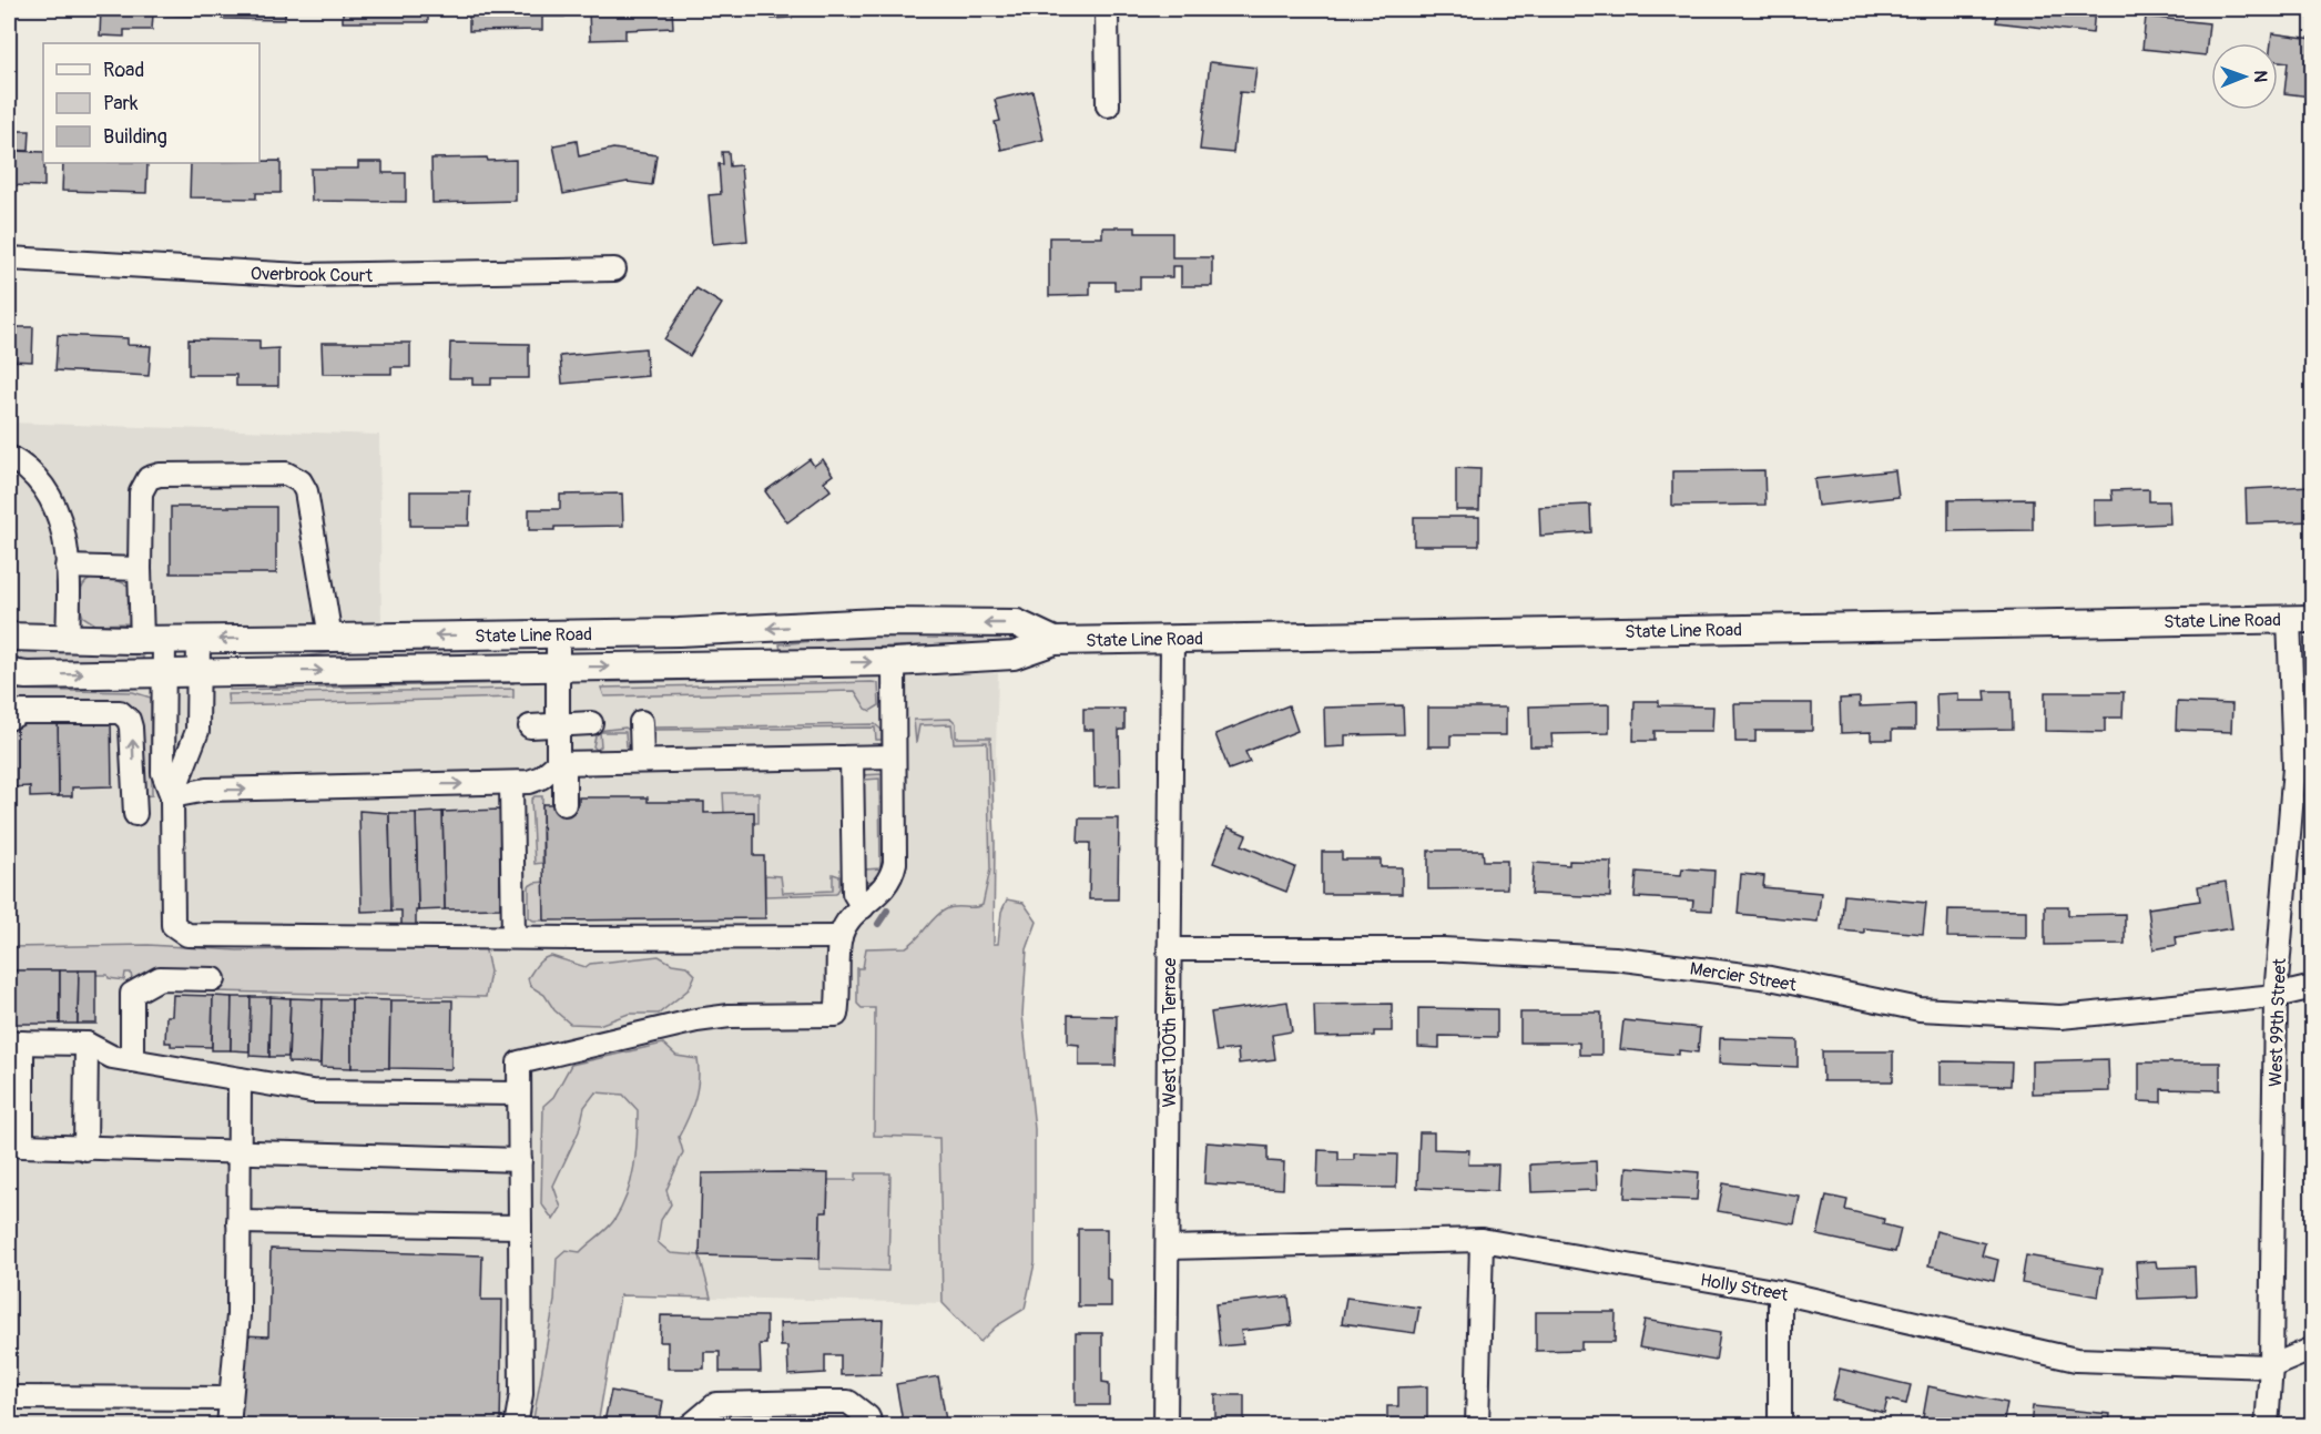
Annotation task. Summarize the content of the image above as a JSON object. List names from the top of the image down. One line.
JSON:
{"streets":{"main road":["State Line Road"],"street":["Overbrook Court","Mercier Street","West 99th Street","West 100th Terrace","Holly Street"]},"crossings":[["State Line Road","West 99th Street"],["State Line Road","West 100th Terrace"],["Mercier Street","West 99th Street"],["Mercier Street","West 100th Terrace"],["West 99th Street","Holly Street"],["West 100th Terrace","Holly Street"]],"legend":["Road","Park","Building"],"north":"right"}
